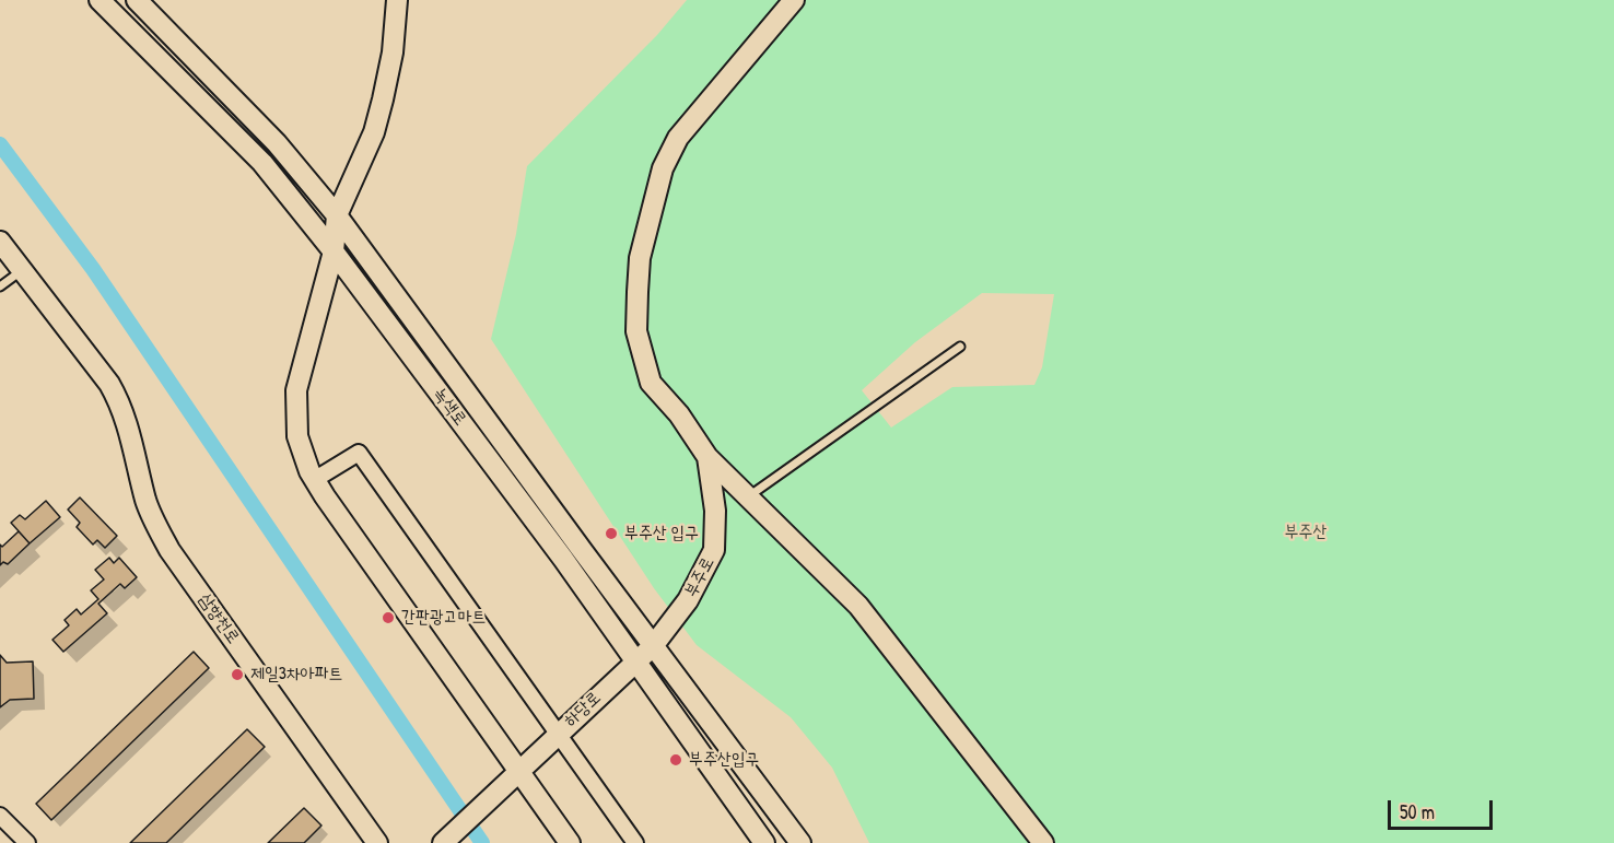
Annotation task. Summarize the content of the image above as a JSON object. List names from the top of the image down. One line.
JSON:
{"streets":{"street":["녹색로","부주로","삼향천로","하당로"]},"crossings":[["녹색로","부주로"],["녹색로","하당로"],["부주로","하당로"]],"parks":["부주산"],"places":["부주산 입구","간판광고마트","제일3차아파트","부주산입구"],"scale_bar":"50 m"}
